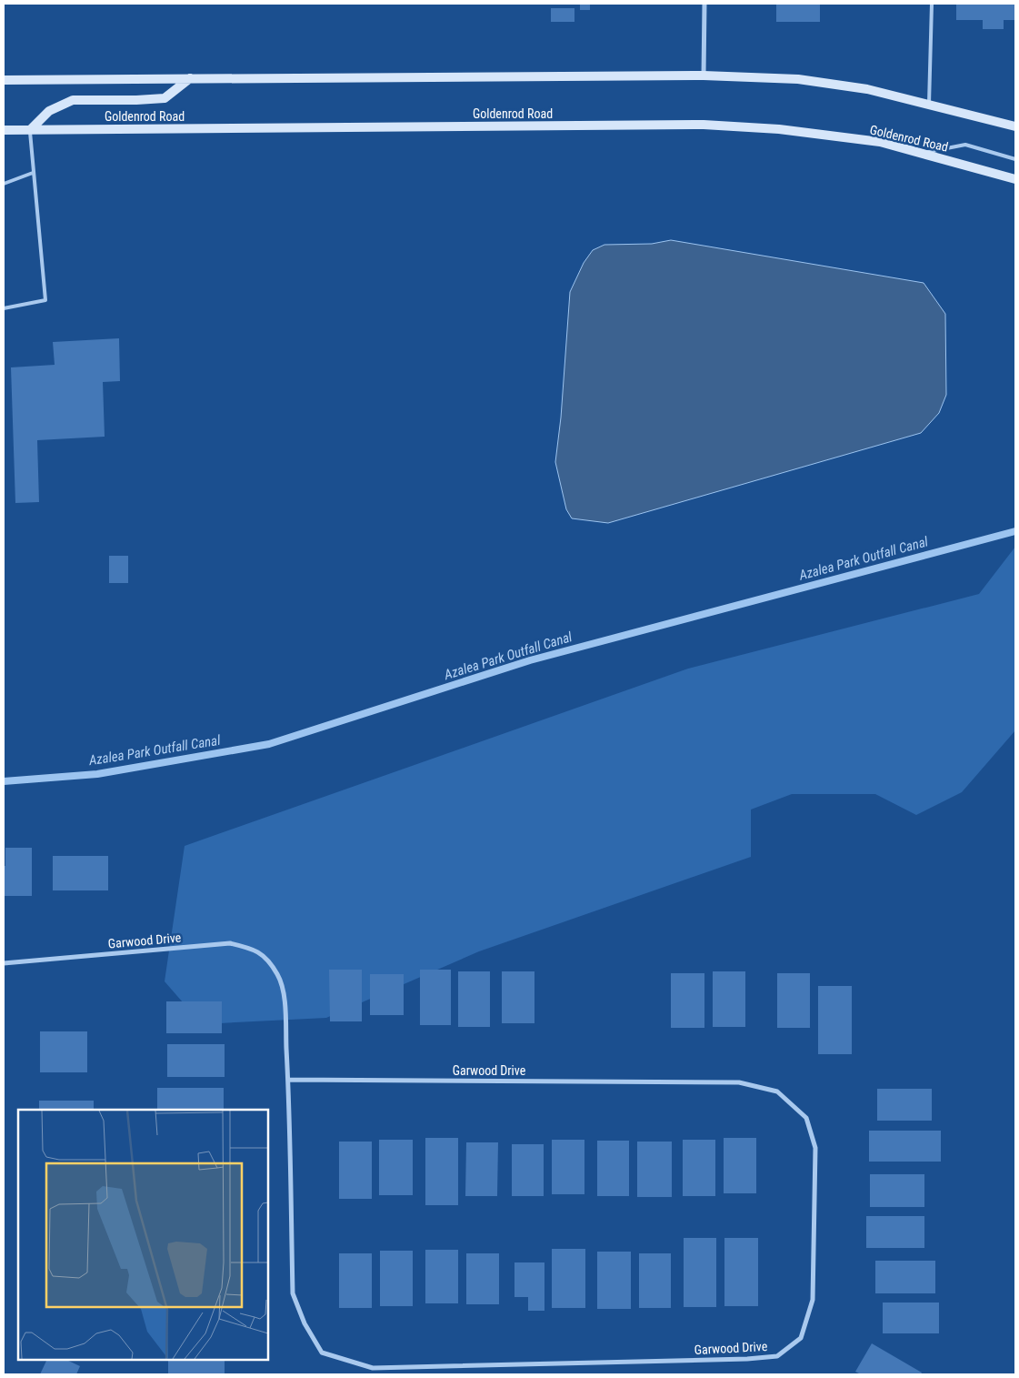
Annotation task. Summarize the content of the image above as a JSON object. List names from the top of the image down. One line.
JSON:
{"streets":{"main road":["Goldenrod Road"],"street":["Garwood Drive"]},"water":["Azalea Park Outfall Canal"]}
